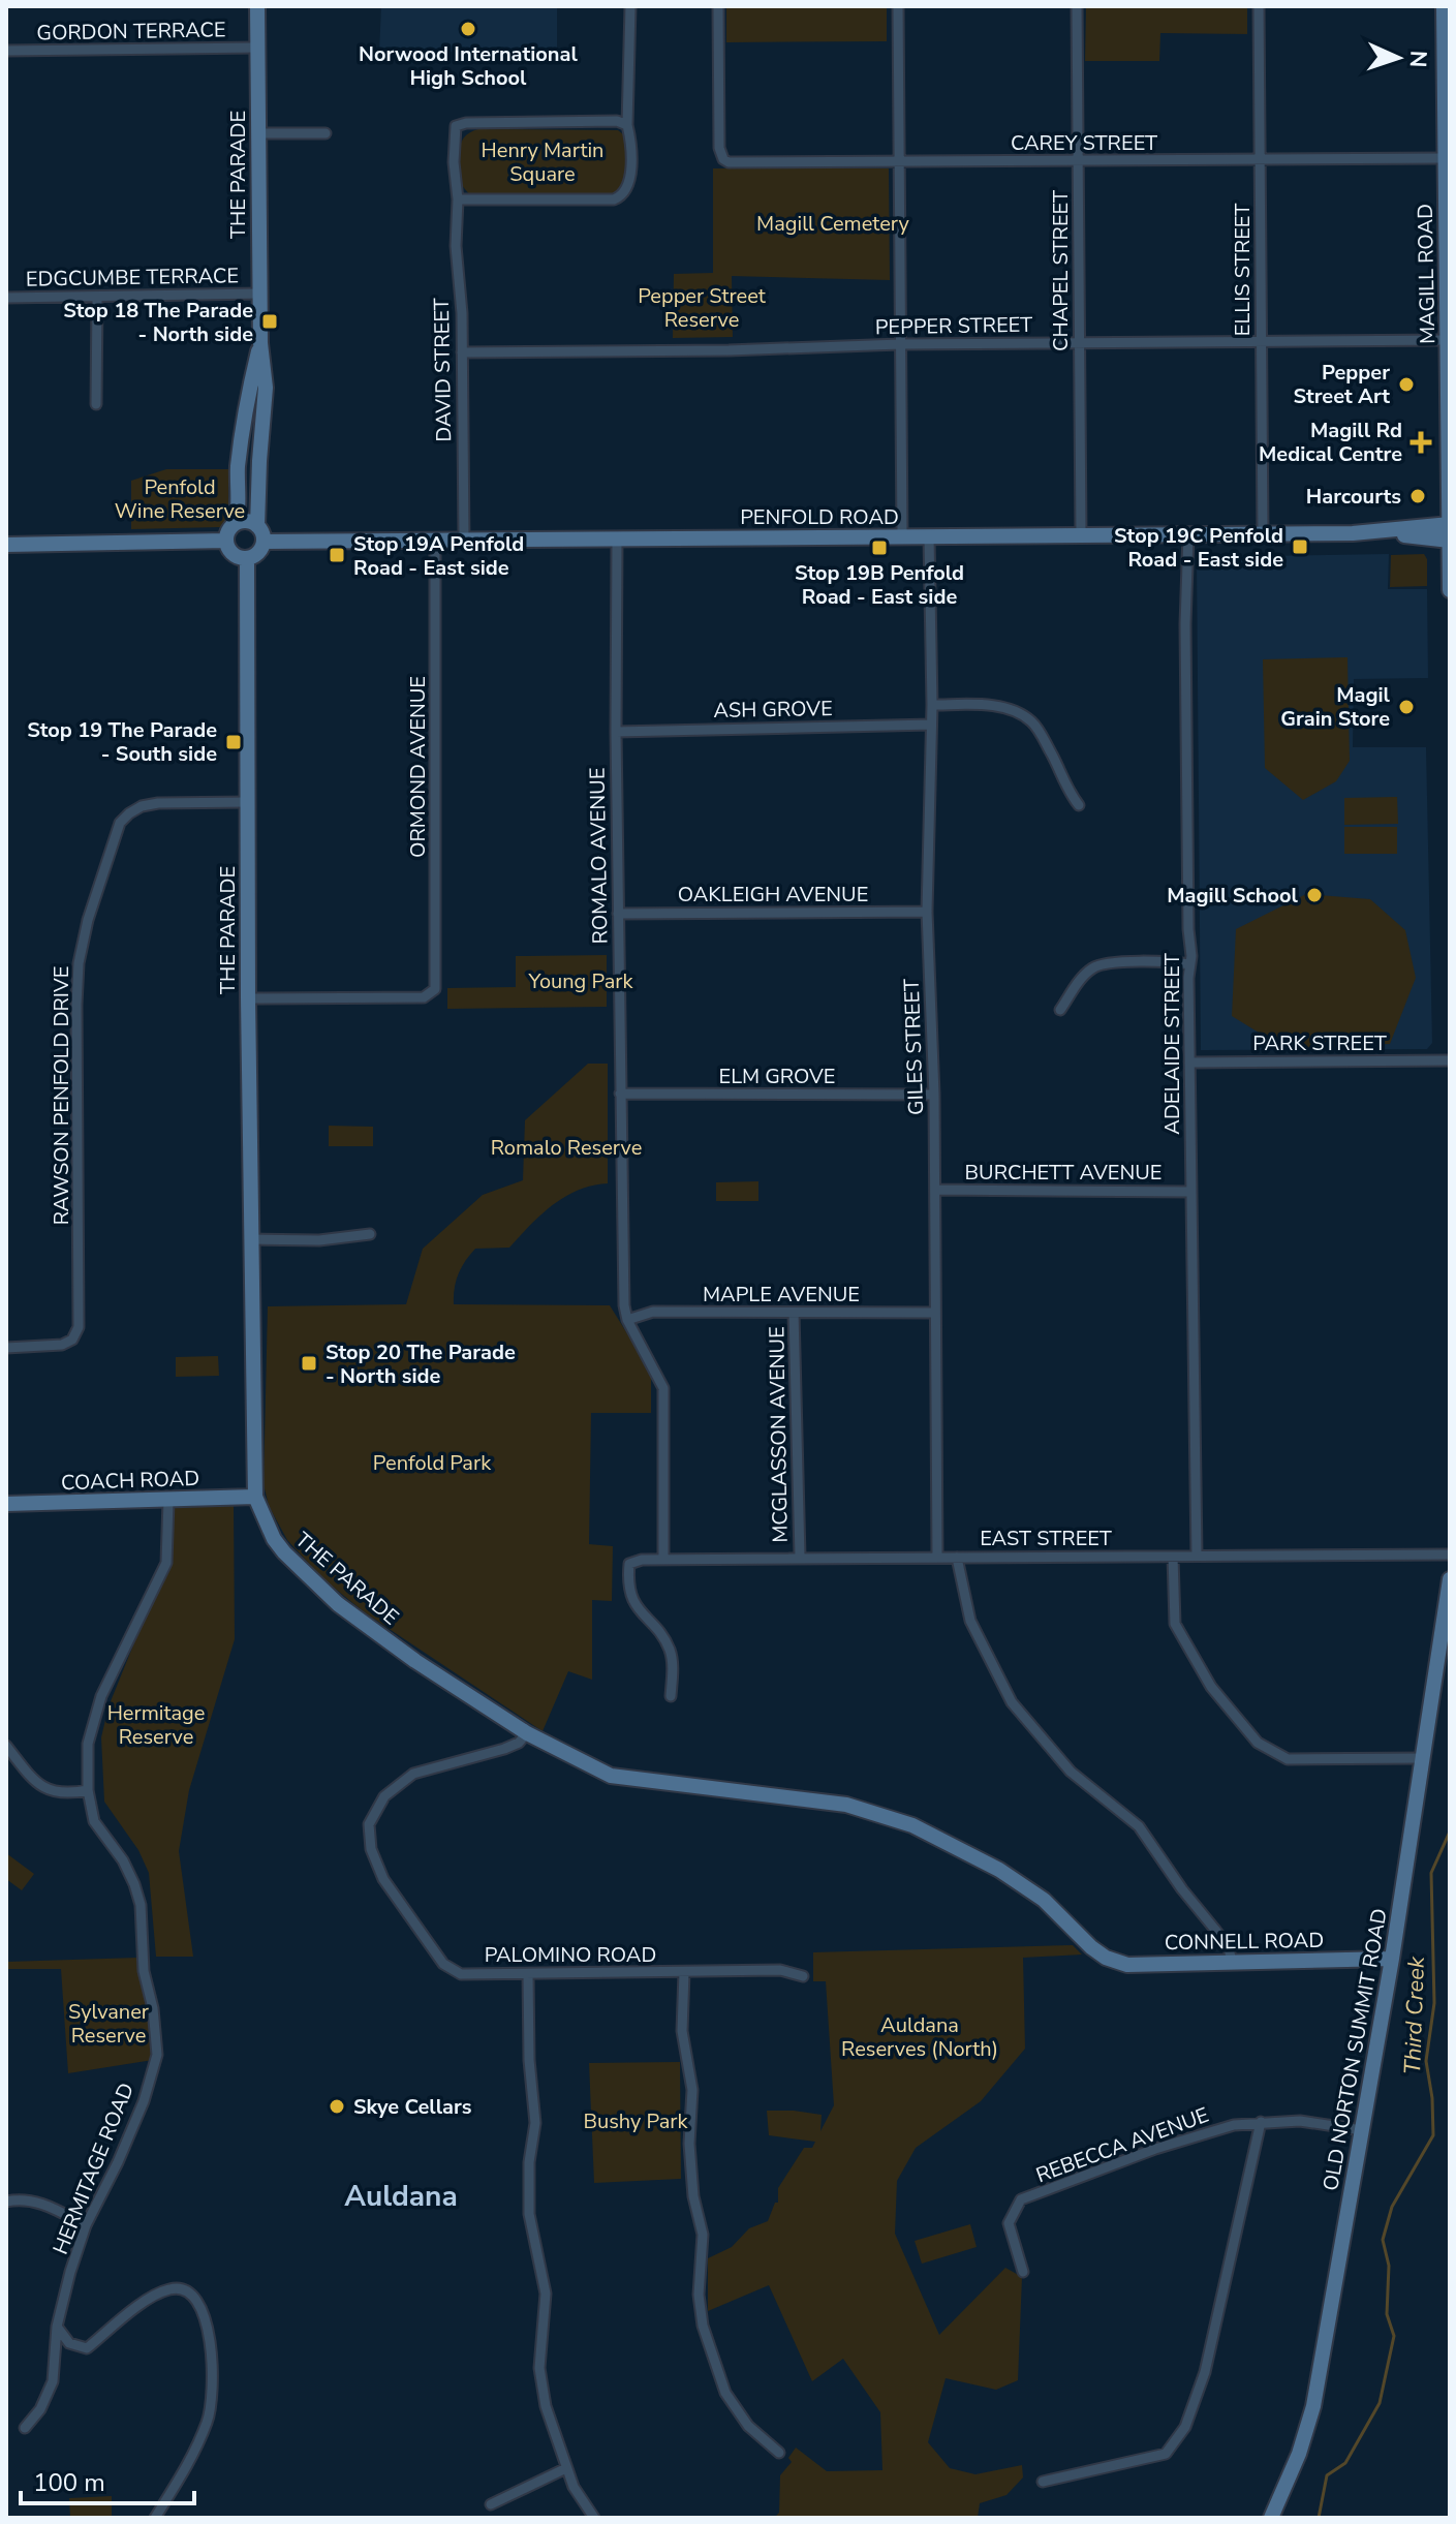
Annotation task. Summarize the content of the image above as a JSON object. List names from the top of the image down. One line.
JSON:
{"streets":{"main road":["THE PARADE","MAGILL ROAD","PENFOLD ROAD","COACH ROAD","CONNELL ROAD","OLD NORTON SUMMIT ROAD"],"street":["GORDON TERRACE","CAREY STREET","ELLIS STREET","CHAPEL STREET","EDGCUMBE TERRACE","PEPPER STREET","DAVID STREET","ASH GROVE","ORMOND AVENUE","ROMALO AVENUE","OAKLEIGH AVENUE","PARK STREET","ADELAIDE STREET","GILES STREET","ELM GROVE","RAWSON PENFOLD DRIVE","BURCHETT AVENUE","MAPLE AVENUE","MCGLASSON AVENUE","EAST STREET","PALOMINO ROAD","REBECCA AVENUE","HERMITAGE ROAD"]},"crossings":[["GORDON TERRACE","THE PARADE"],["CAREY STREET","ELLIS STREET"],["CAREY STREET","CHAPEL STREET"],["CAREY STREET","MAGILL ROAD"],["THE PARADE","EDGCUMBE TERRACE"],["THE PARADE","PENFOLD ROAD"],["THE PARADE","ORMOND AVENUE"],["THE PARADE","RAWSON PENFOLD DRIVE"],["THE PARADE","COACH ROAD"],["THE PARADE","CONNELL ROAD"],["THE PARADE","PALOMINO ROAD"],["ELLIS STREET","PEPPER STREET"],["ELLIS STREET","PENFOLD ROAD"],["CHAPEL STREET","PEPPER STREET"],["CHAPEL STREET","PENFOLD ROAD"],["MAGILL ROAD","PEPPER STREET"],["MAGILL ROAD","PENFOLD ROAD"],["PEPPER STREET","DAVID STREET"],["DAVID STREET","PENFOLD ROAD"],["PENFOLD ROAD","ORMOND AVENUE"],["PENFOLD ROAD","ROMALO AVENUE"],["PENFOLD ROAD","ADELAIDE STREET"],["PENFOLD ROAD","GILES STREET"],["ASH GROVE","ROMALO AVENUE"],["ASH GROVE","GILES STREET"],["ROMALO AVENUE","OAKLEIGH AVENUE"],["ROMALO AVENUE","ELM GROVE"],["ROMALO AVENUE","MAPLE AVENUE"],["ROMALO AVENUE","EAST STREET"],["OAKLEIGH AVENUE","GILES STREET"],["PARK STREET","ADELAIDE STREET"],["ADELAIDE STREET","BURCHETT AVENUE"],["ADELAIDE STREET","EAST STREET"],["GILES STREET","ELM GROVE"],["GILES STREET","BURCHETT AVENUE"],["GILES STREET","MAPLE AVENUE"],["GILES STREET","EAST STREET"],["MAPLE AVENUE","MCGLASSON AVENUE"],["MCGLASSON AVENUE","EAST STREET"],["COACH ROAD","HERMITAGE ROAD"],["CONNELL ROAD","OLD NORTON SUMMIT ROAD"],["OLD NORTON SUMMIT ROAD","REBECCA AVENUE"]],"districts":["Auldana"],"water":["Third Creek"],"parks":["Henry Martin Square","Magill Cemetery","Pepper Street Reserve","Penfold Wine Reserve","Young Park","Romalo Reserve","Penfold Park","Hermitage Reserve","Sylvaner Reserve","Auldana Reserves (North)","Bushy Park"],"places":{"other":["Norwood International High School","Pepper Street Art","Harcourts","Magil Grain Store","Magill School","Skye Cellars"],"transit":["Stop 18 The Parade - North side","Stop 19C Penfold Road - East side","Stop 19B Penfold Road - East side","Stop 19A Penfold Road - East side","Stop 19 The Parade - South side","Stop 20 The Parade - North side"],"health":["Magill Rd Medical Centre"]},"scale_bar":"100 m","north":"right"}
